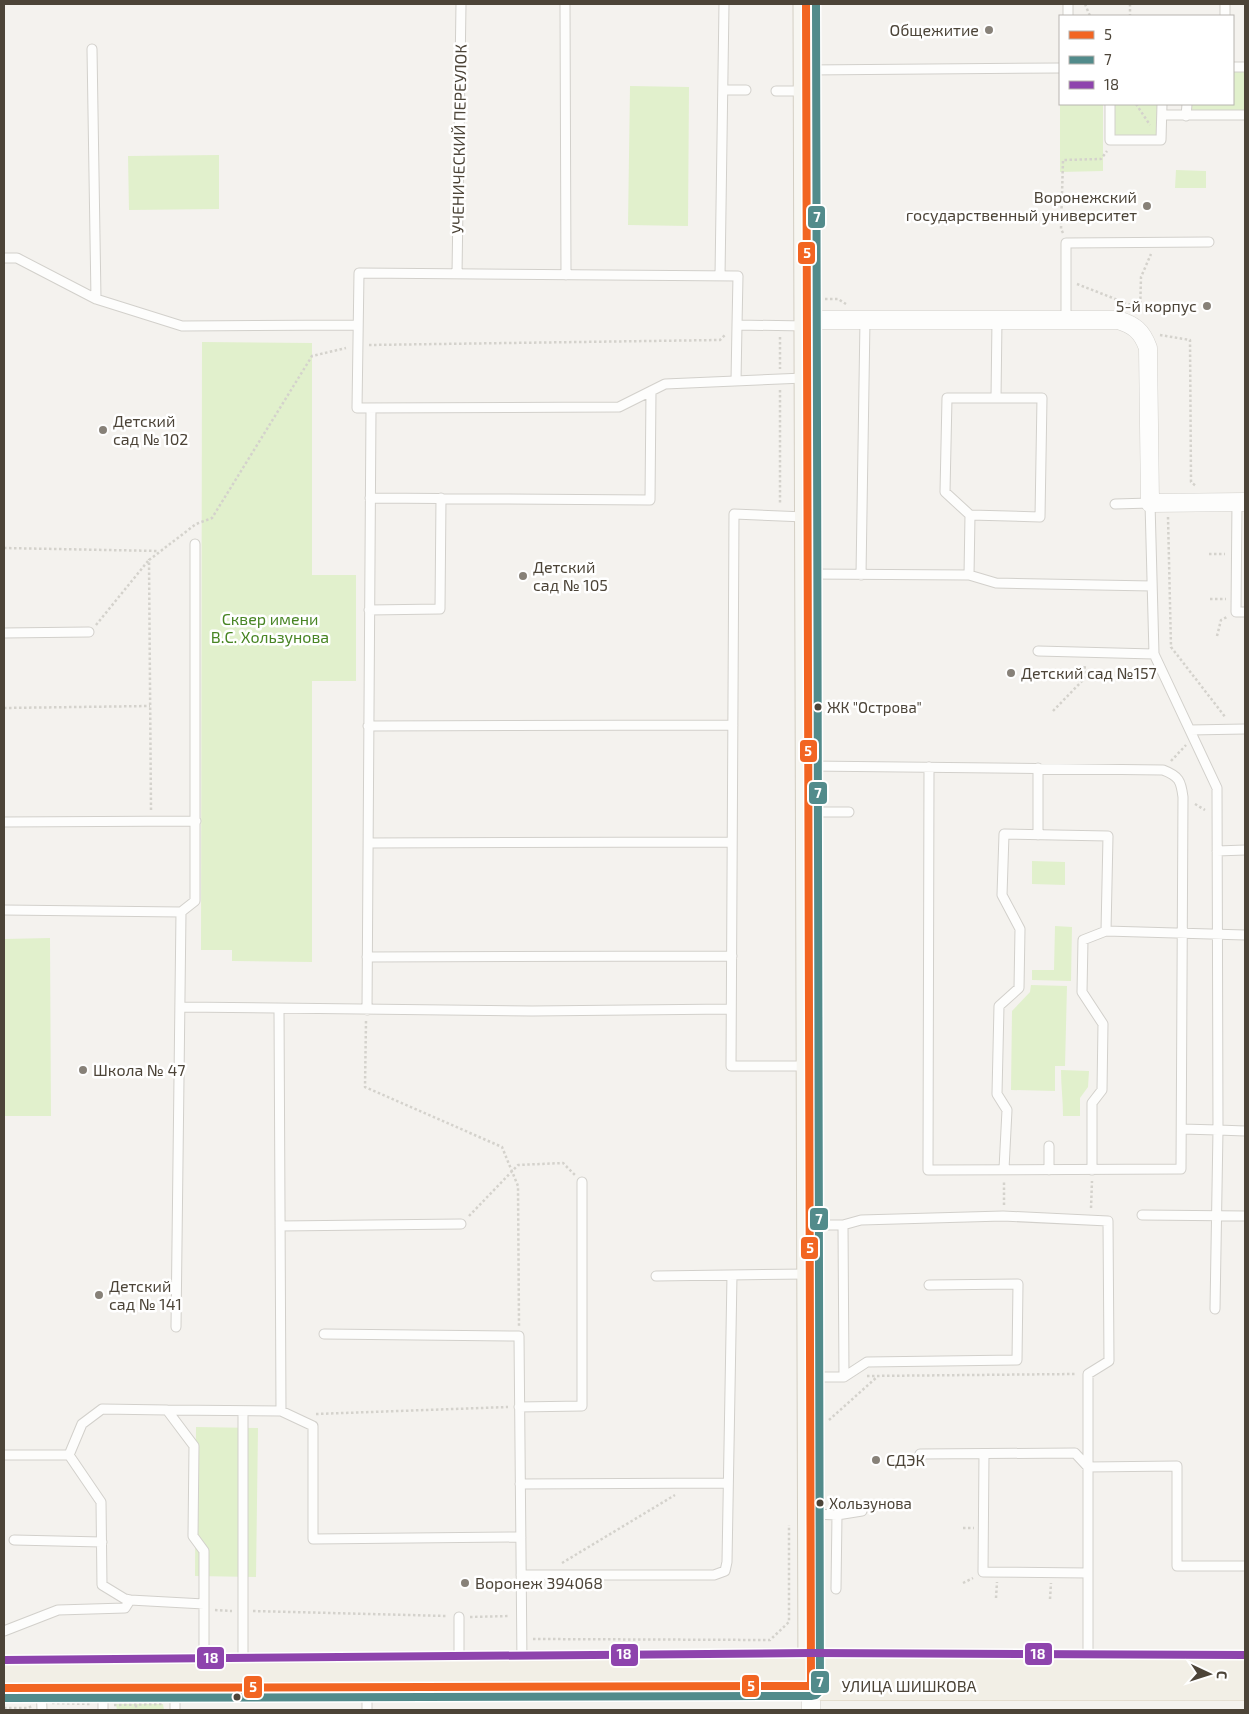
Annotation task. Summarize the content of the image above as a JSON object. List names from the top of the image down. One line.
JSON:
{"streets":{"main road":["УЛИЦА ШИШКОВА"],"lane":["УЧЕНИЧЕСКИЙ ПЕРЕУЛОК"]},"parks":["Сквер имени В.С. Хользунова"],"places":["Общежитие","Воронежский государственный университет","5-й корпус","Детский сад № 102","Детский сад № 105","Детский сад №157","ЖК \"Острова\"","Школа № 47","Детский сад № 141","СДЭК","Хользунова","Воронеж 394068"],"lines":["transit line 5","transit line 7","transit line 18"],"legend":["5","7","18"],"north":"right"}
